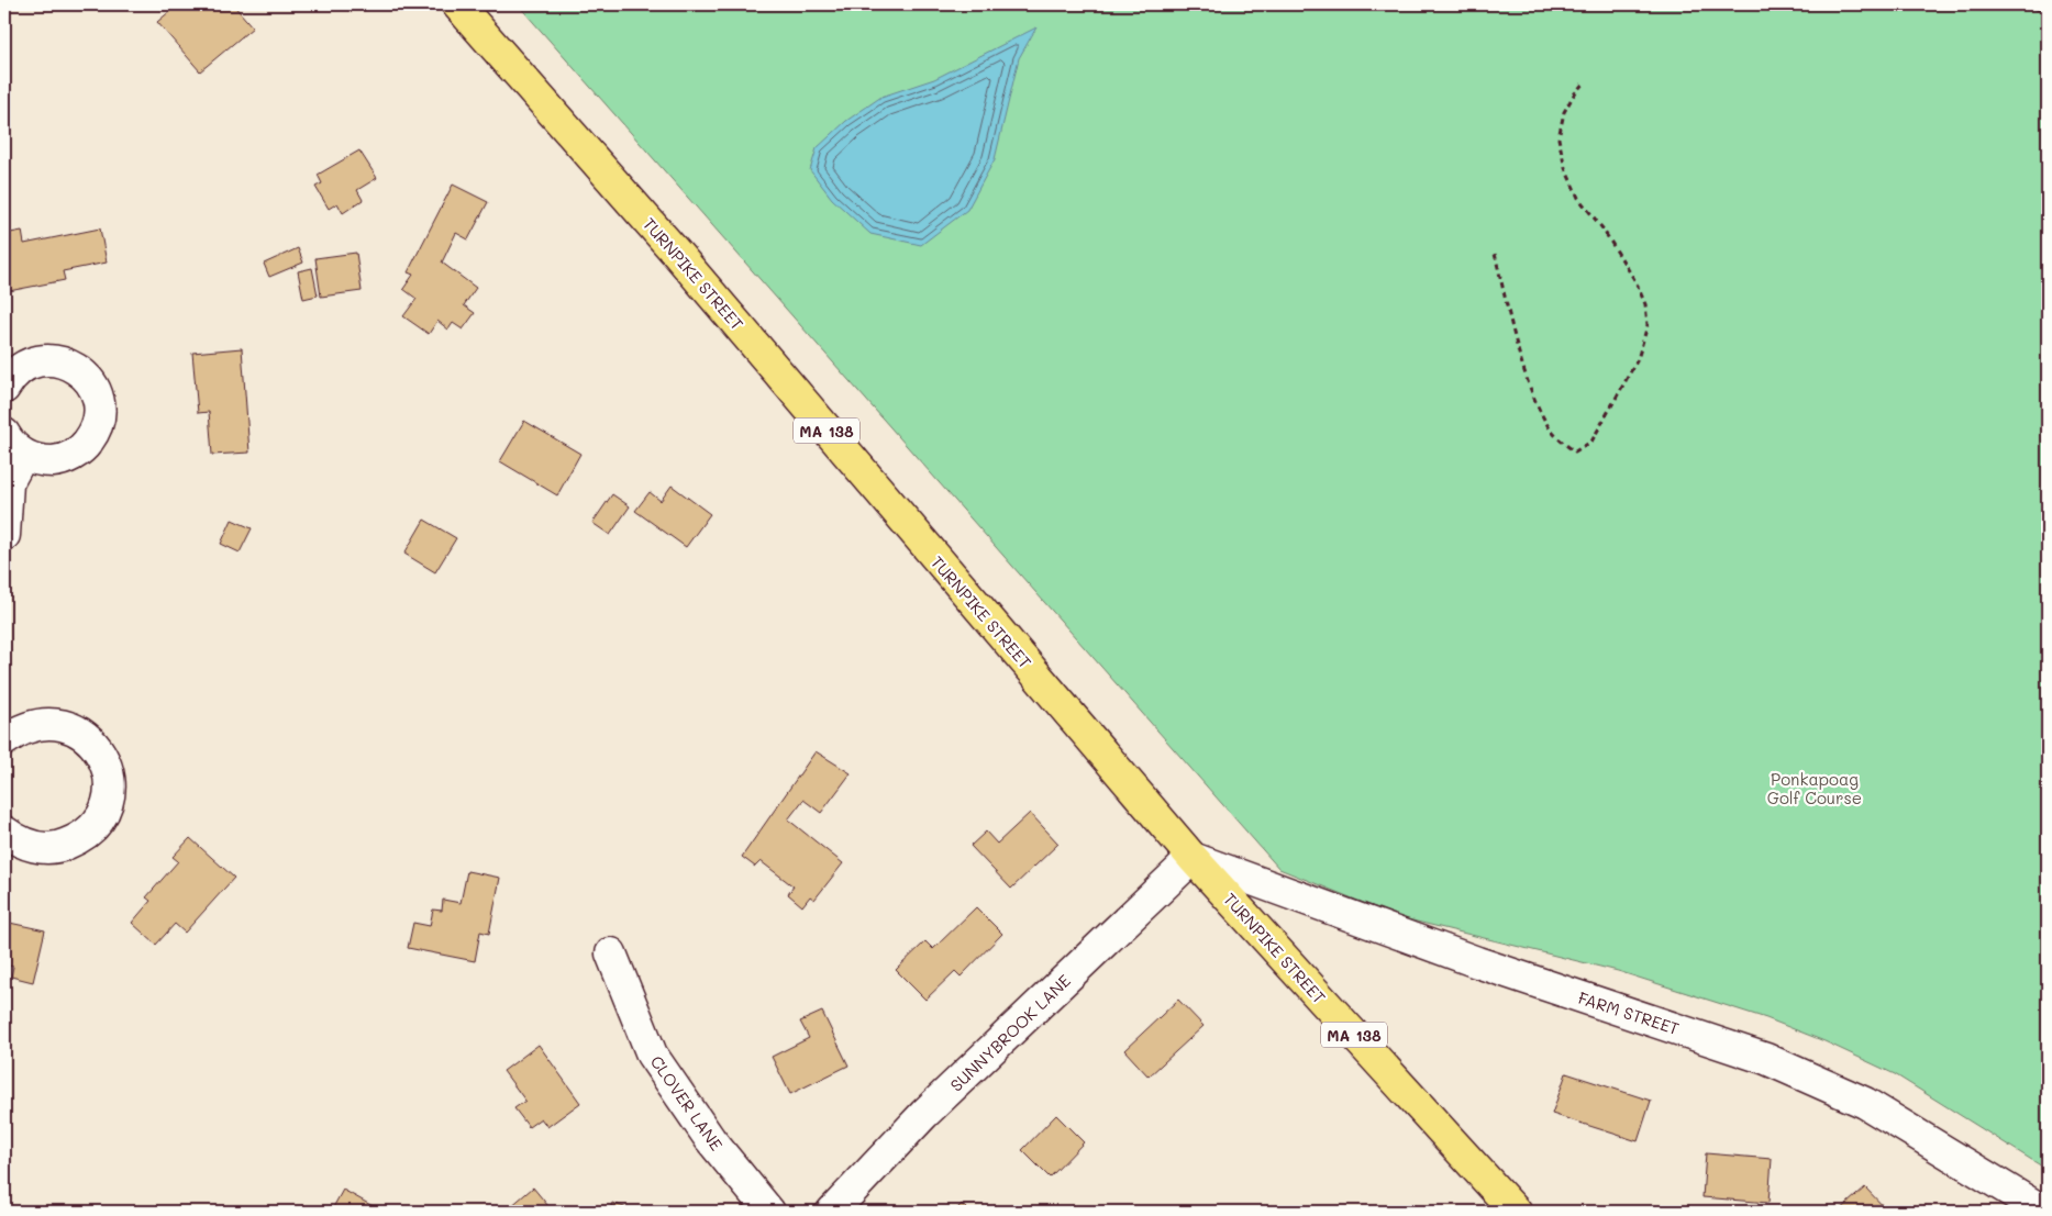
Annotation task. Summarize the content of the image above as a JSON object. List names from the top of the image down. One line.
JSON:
{"streets":{"main road":["TURNPIKE STREET","MA 138"],"street":["FARM STREET","SUNNYBROOK LANE","CLOVER LANE"]},"crossings":[["TURNPIKE STREET","FARM STREET"],["TURNPIKE STREET","SUNNYBROOK LANE"],["FARM STREET","SUNNYBROOK LANE"]],"parks":["Ponkapoag Golf Course"]}
